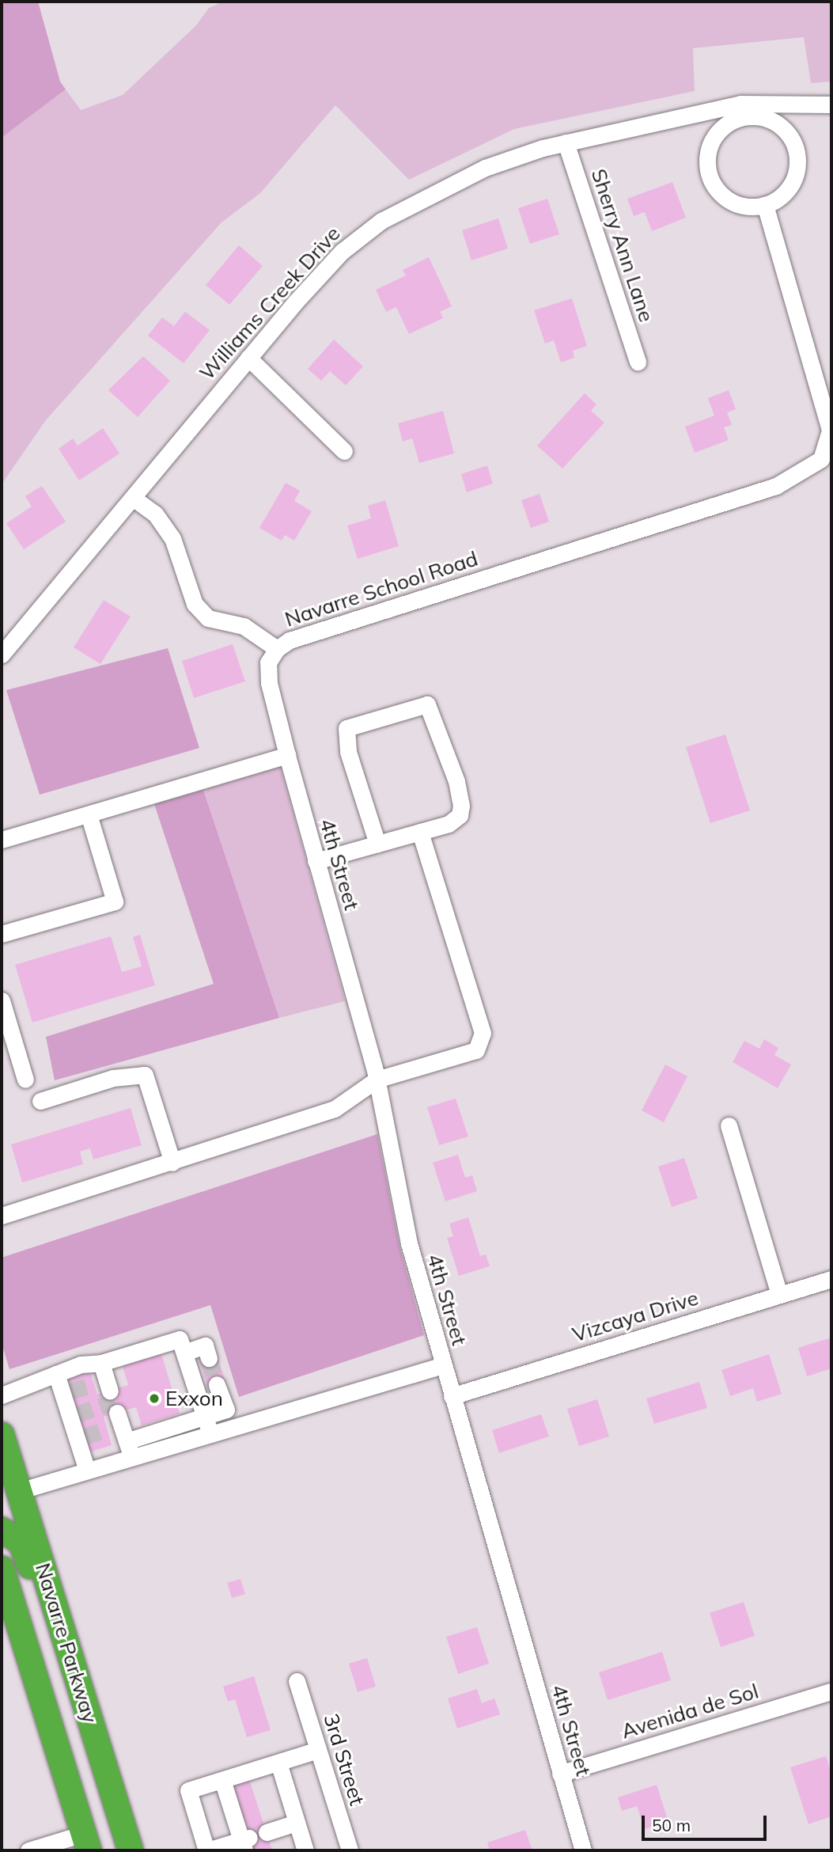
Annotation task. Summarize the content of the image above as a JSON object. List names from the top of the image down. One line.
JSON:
{"streets":{"highway":["Navarre Parkway"],"street":["Sherry Ann Lane","Williams Creek Drive","Navarre School Road","4th Street","Vizcaya Drive","Avenida de Sol","3rd Street"]},"crossings":[["Sherry Ann Lane","Williams Creek Drive"],["Williams Creek Drive","Navarre School Road"],["Navarre School Road","4th Street"],["4th Street","Vizcaya Drive"],["4th Street","Avenida de Sol"]],"places":["Exxon"],"scale_bar":"50 m"}
